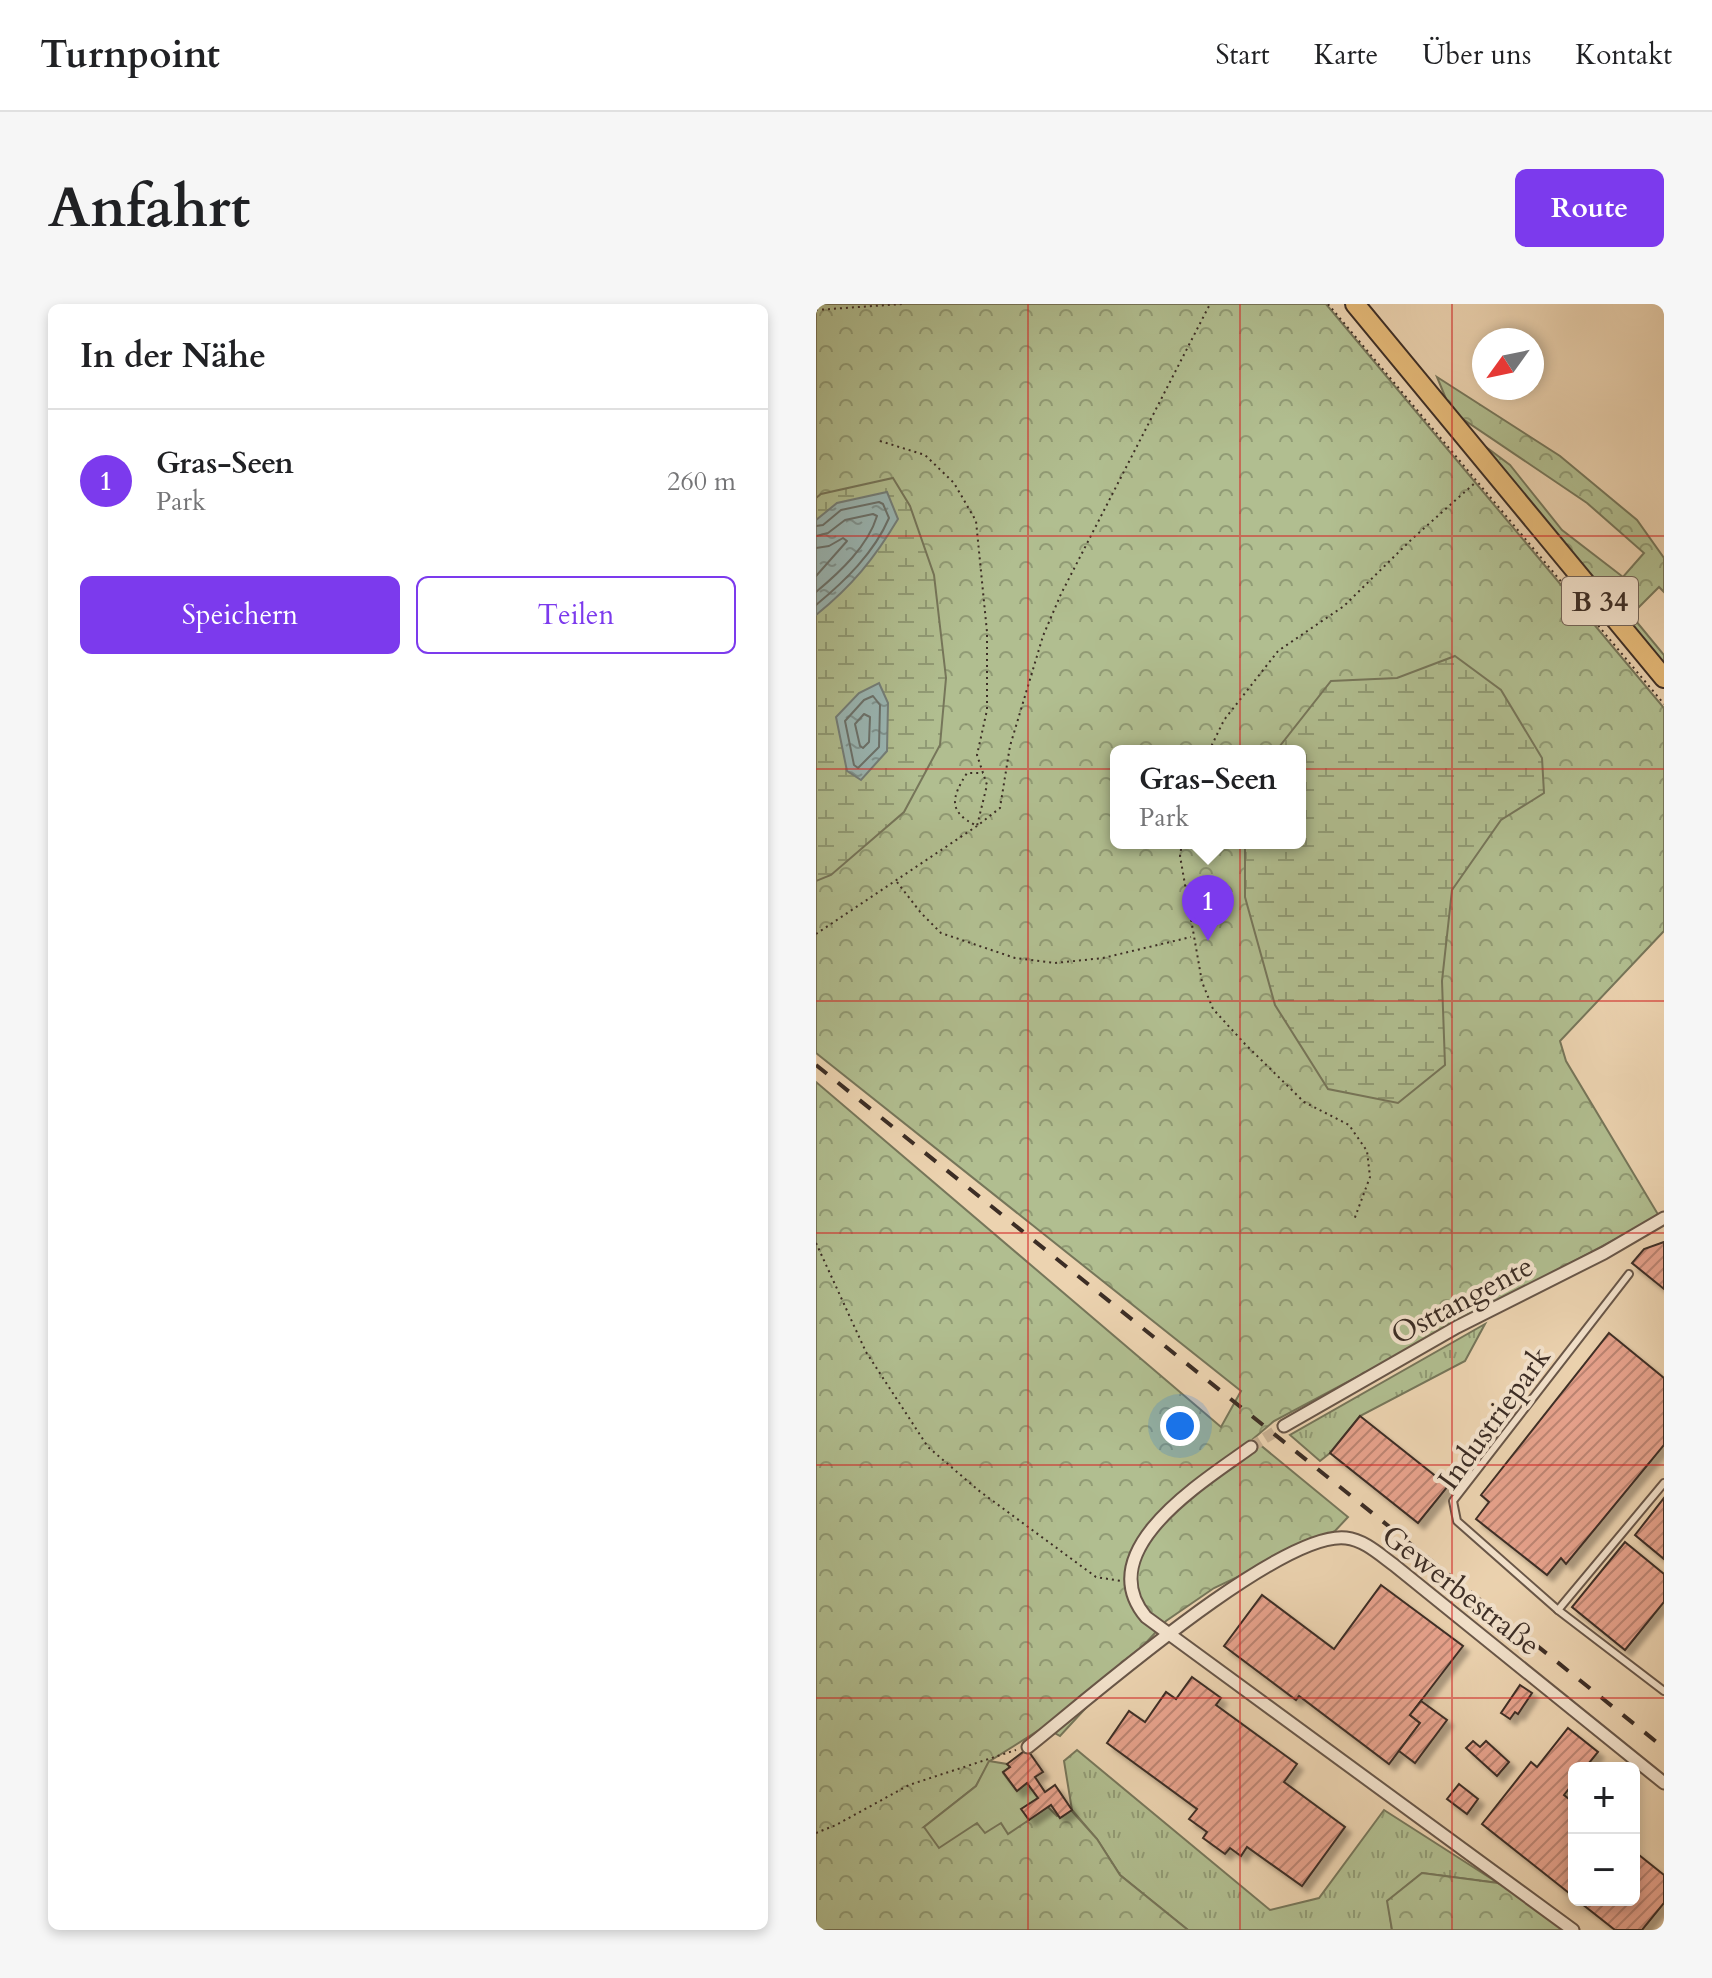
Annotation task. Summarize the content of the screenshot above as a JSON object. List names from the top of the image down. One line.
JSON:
{"streets":{"main road":["B 34"],"street":["Osttangente","Gewerbestraße"],"lane":["Industriepark"]},"north":"bottom left","page":{"header":"Turnpoint","nav":["Start","Karte","Über uns","Kontakt"],"buttons":["Route",["Speichern","Teilen"]],"title":"Anfahrt","heading":"In der Nähe","list":[{"mark":"1","name":"Gras-Seen","note":"Park","value":"260 m"}],"popup":["Gras-Seen","Park"],"pins":"1","map_buttons":["+","−"]}}
